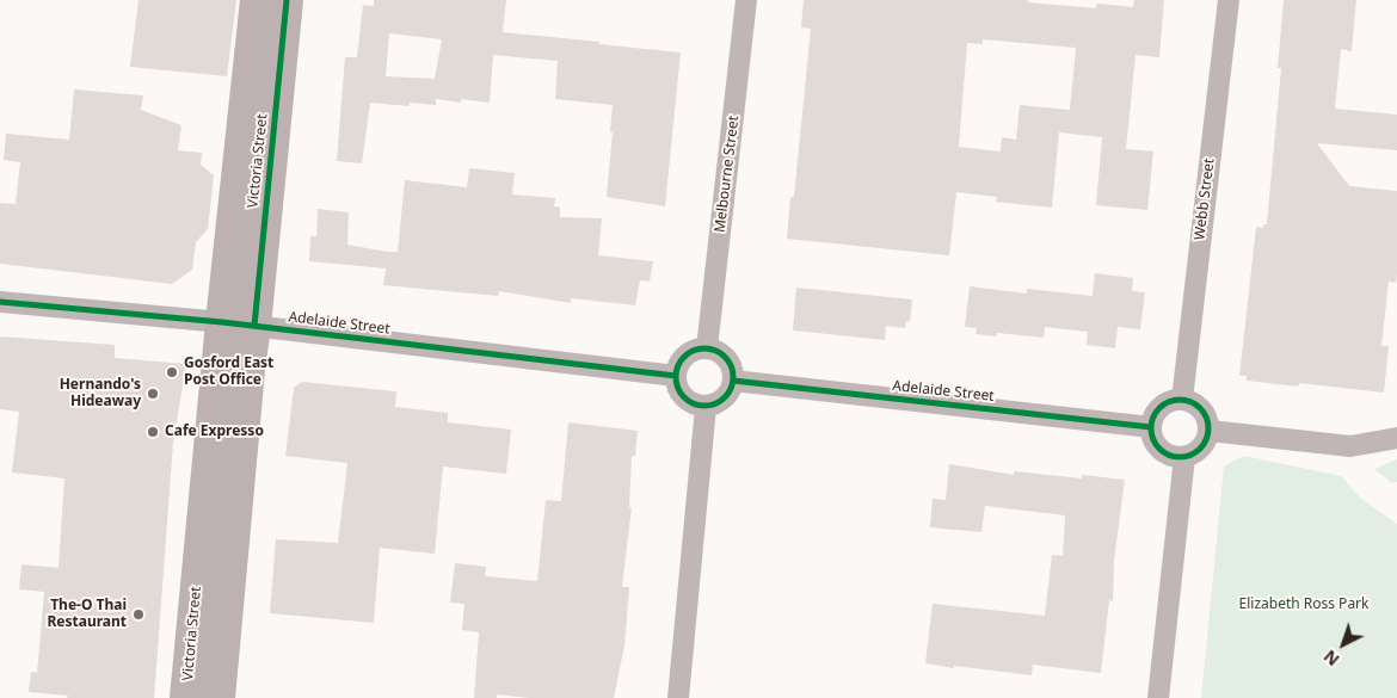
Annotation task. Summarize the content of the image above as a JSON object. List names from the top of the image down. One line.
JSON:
{"streets":{"highway":["Victoria Street"],"street":["Melbourne Street","Webb Street","Adelaide Street"]},"crossings":[["Victoria Street","Adelaide Street"],["Melbourne Street","Adelaide Street"],["Webb Street","Adelaide Street"]],"parks":["Elizabeth Ross Park"],"places":["Gosford East Post Office","Hernando's Hideaway","Cafe Expresso","The-O Thai Restaurant"],"north":"bottom left"}
